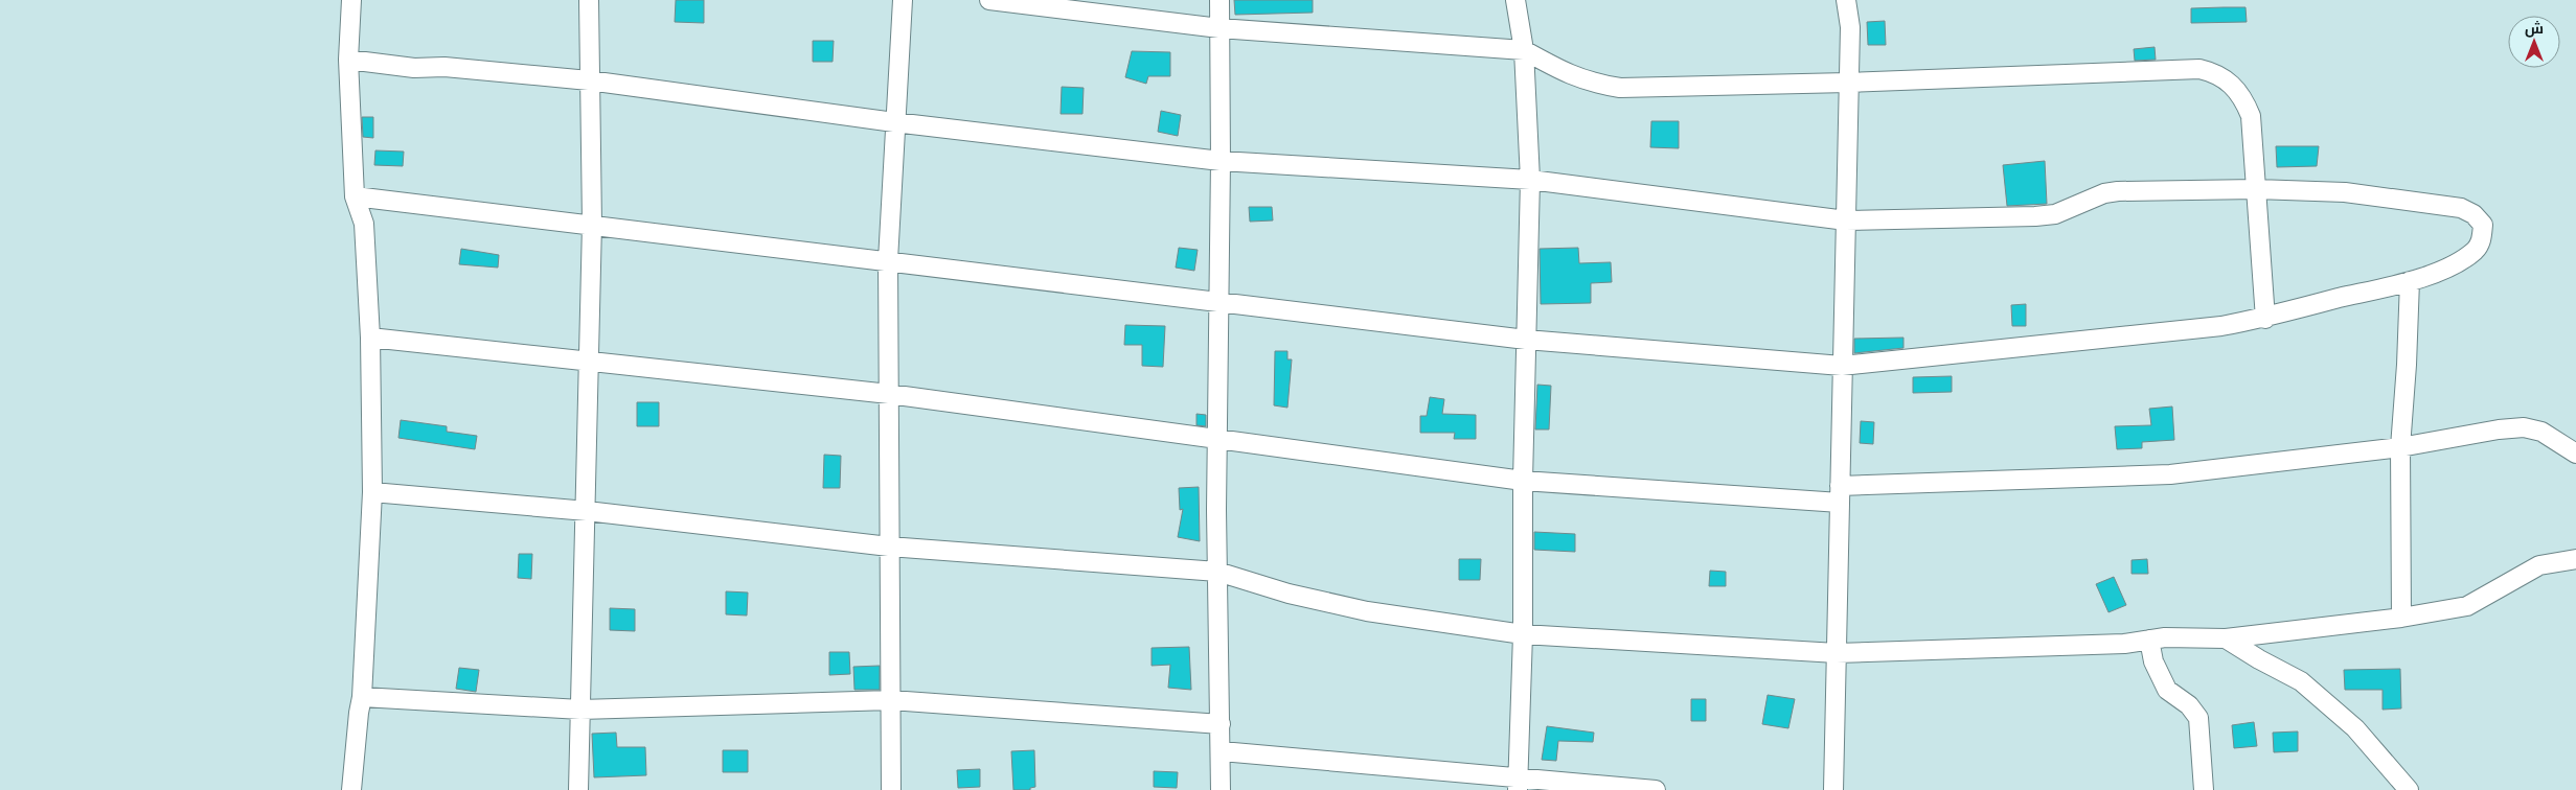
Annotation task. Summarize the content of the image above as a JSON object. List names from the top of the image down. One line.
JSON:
{"north":"top"}
